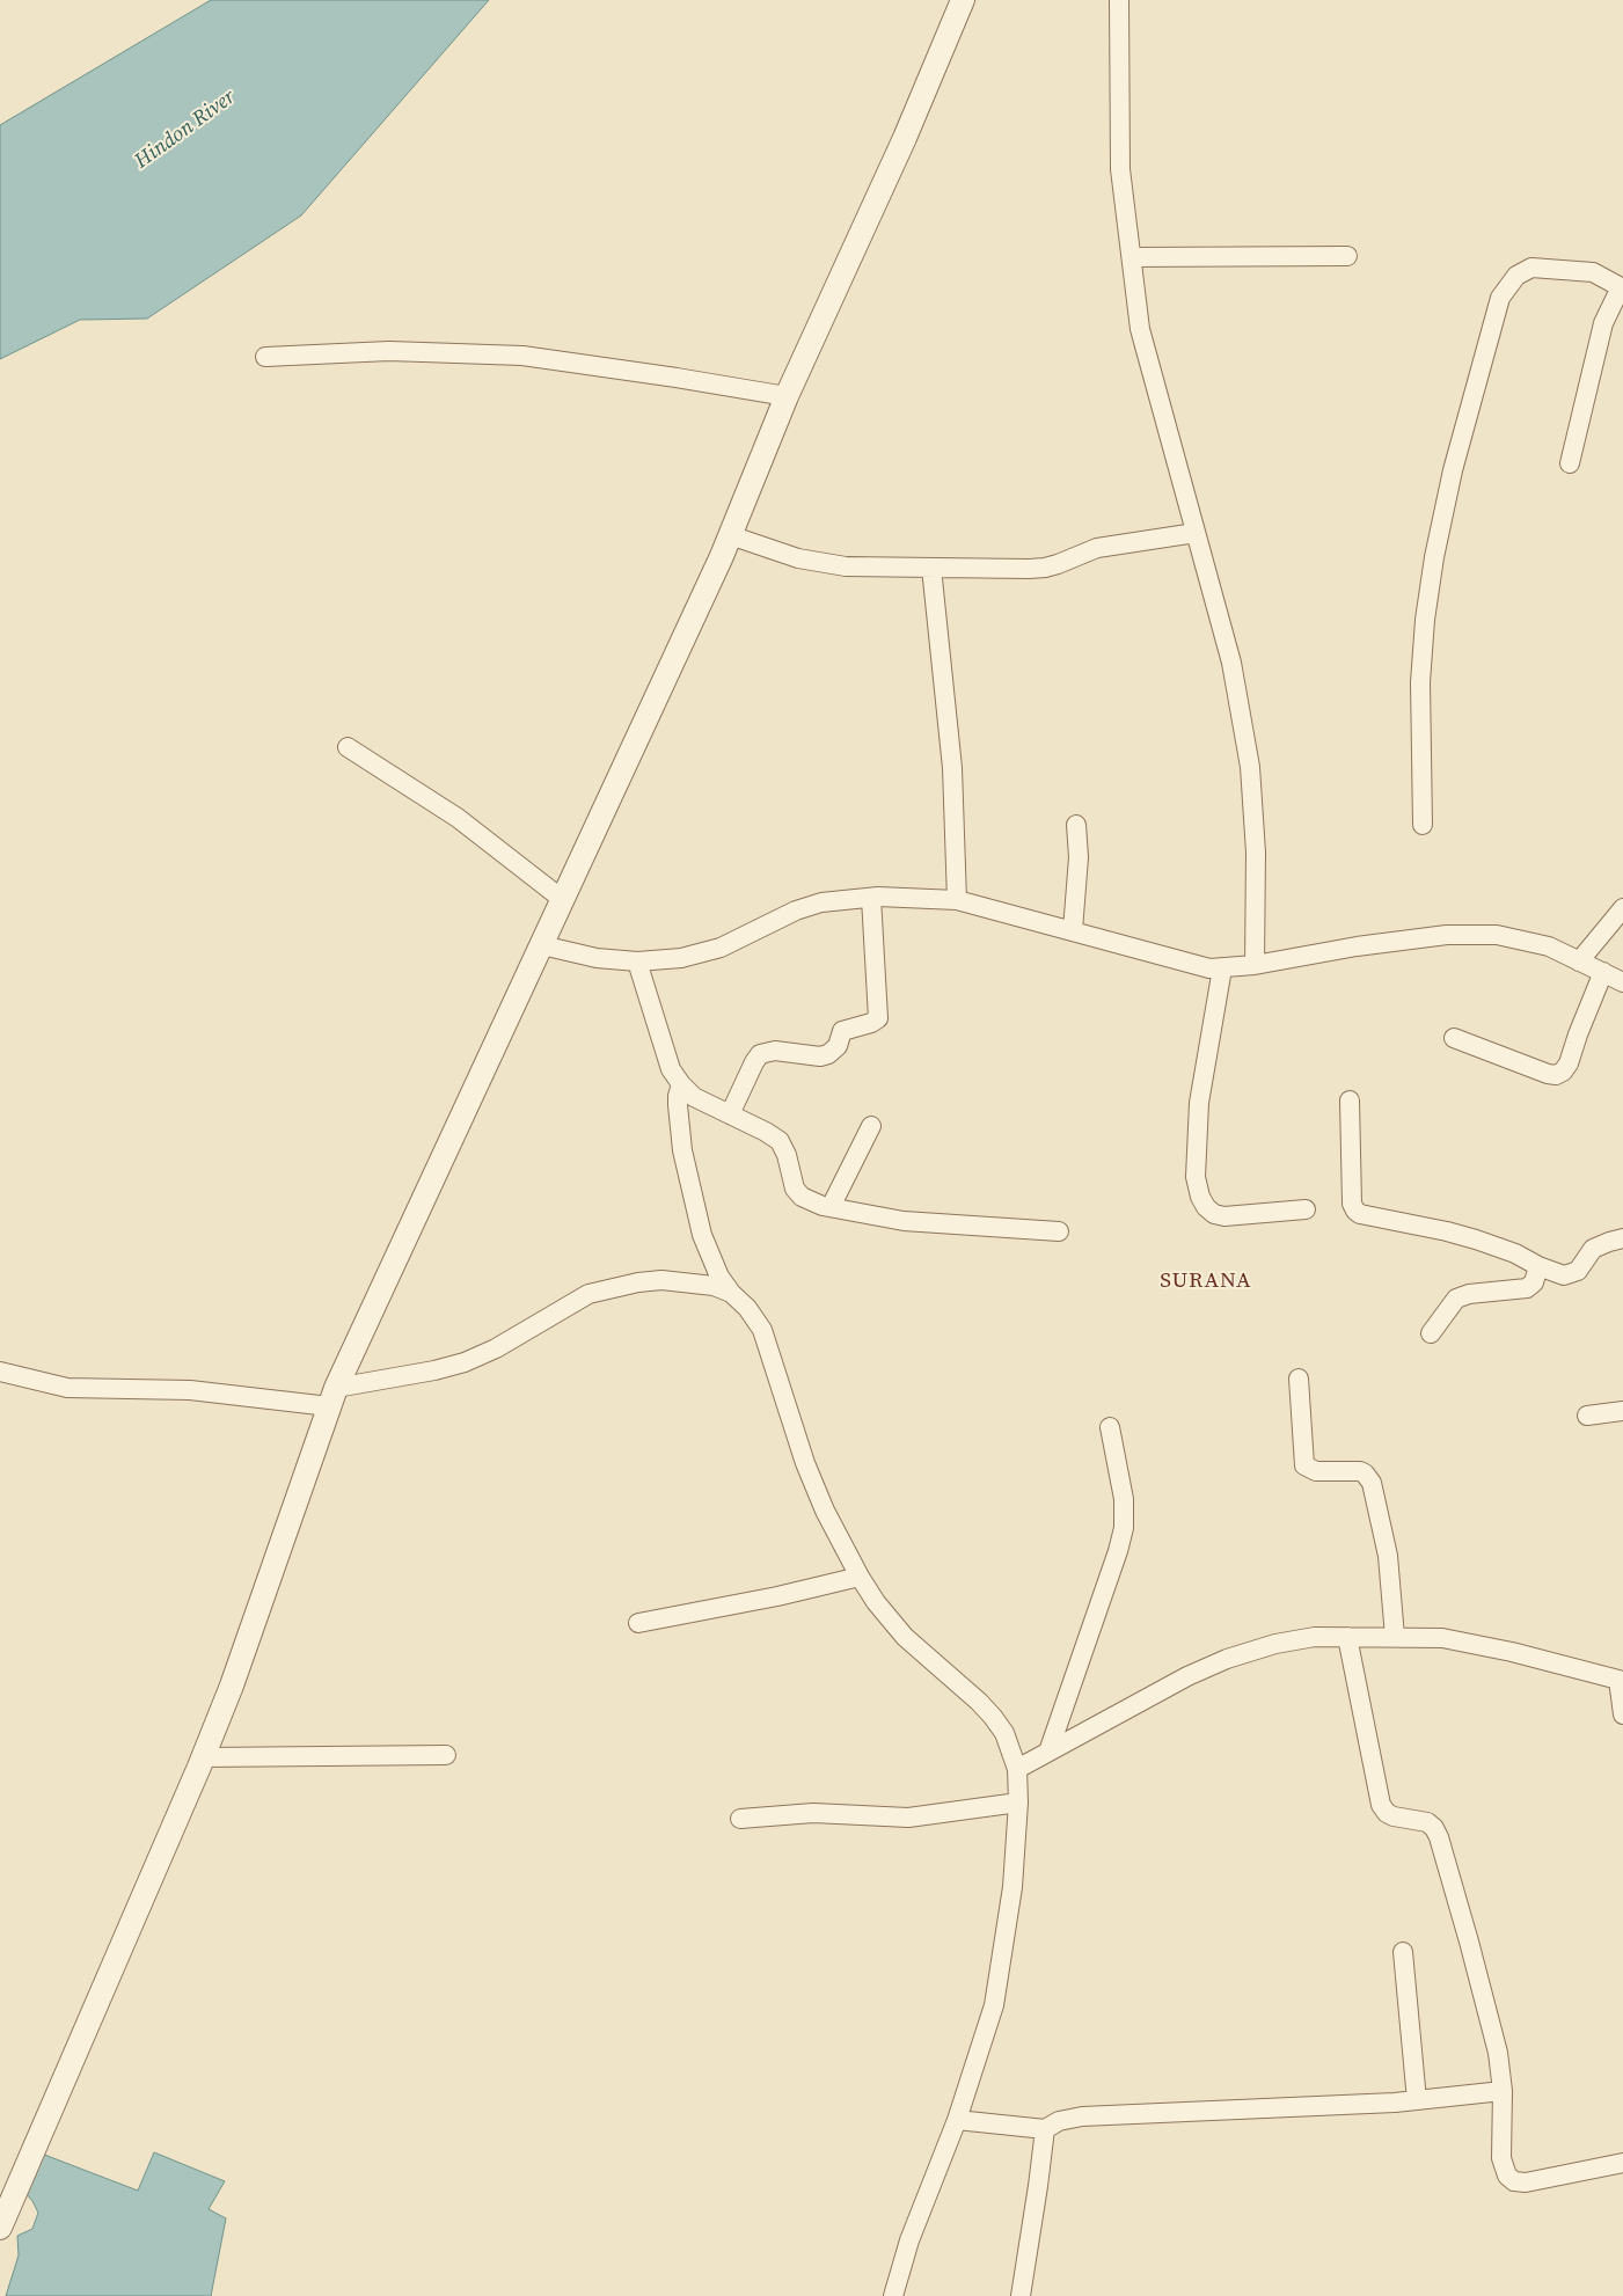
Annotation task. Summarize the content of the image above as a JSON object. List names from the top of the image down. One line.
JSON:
{"districts":["SURANA"],"water":["Hindon River"]}
